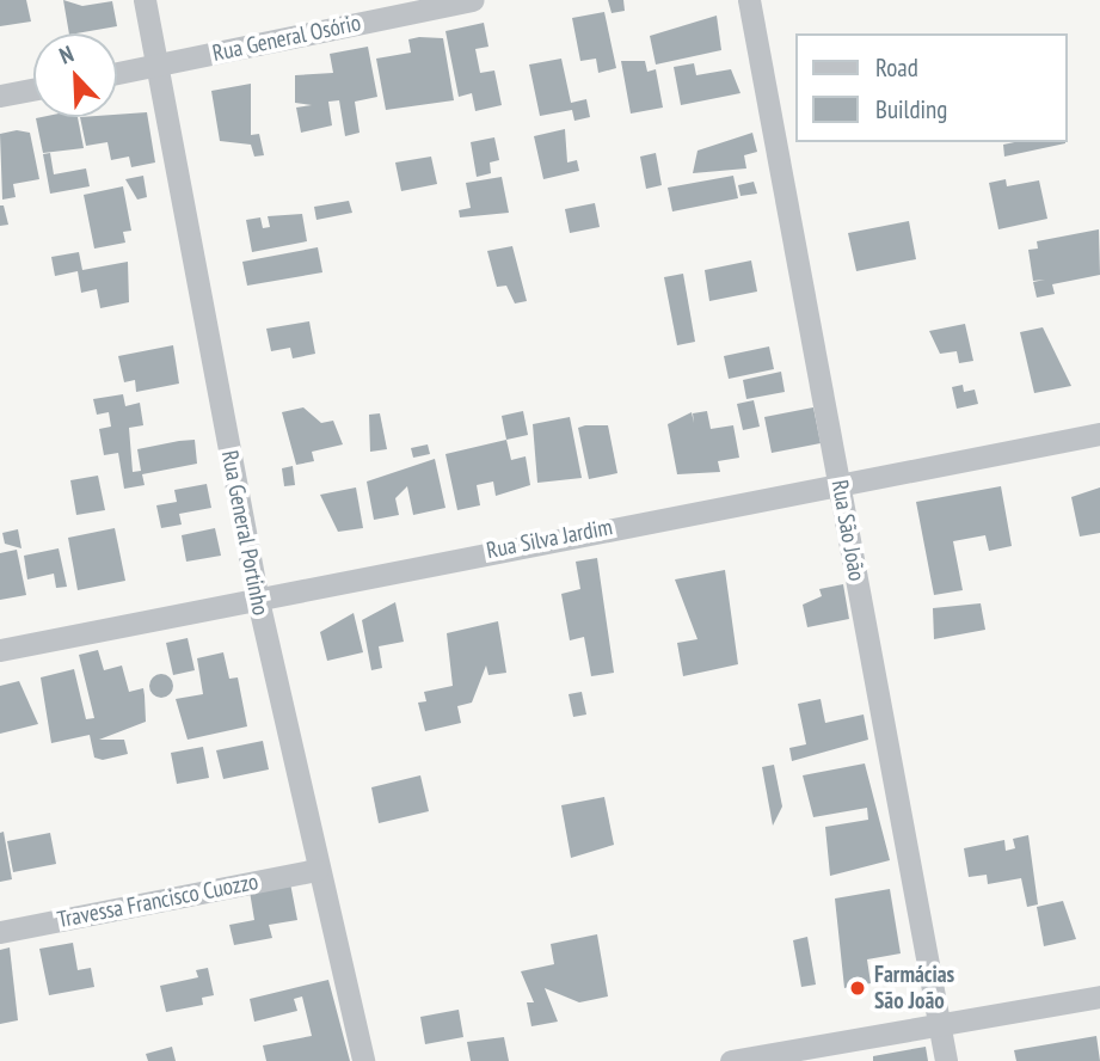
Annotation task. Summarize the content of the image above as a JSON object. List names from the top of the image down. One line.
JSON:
{"streets":{"street":["Rua General Osório","Rua São João","Rua General Portinho","Rua Silva Jardim","Travessa Francisco Cuozzo"]},"crossings":[["Rua General Osório","Rua General Portinho"],["Rua São João","Rua Silva Jardim"],["Rua General Portinho","Rua Silva Jardim"],["Rua General Portinho","Travessa Francisco Cuozzo"]],"places":["Farmácias São João"],"legend":["Road","Building"],"north":"top left"}
